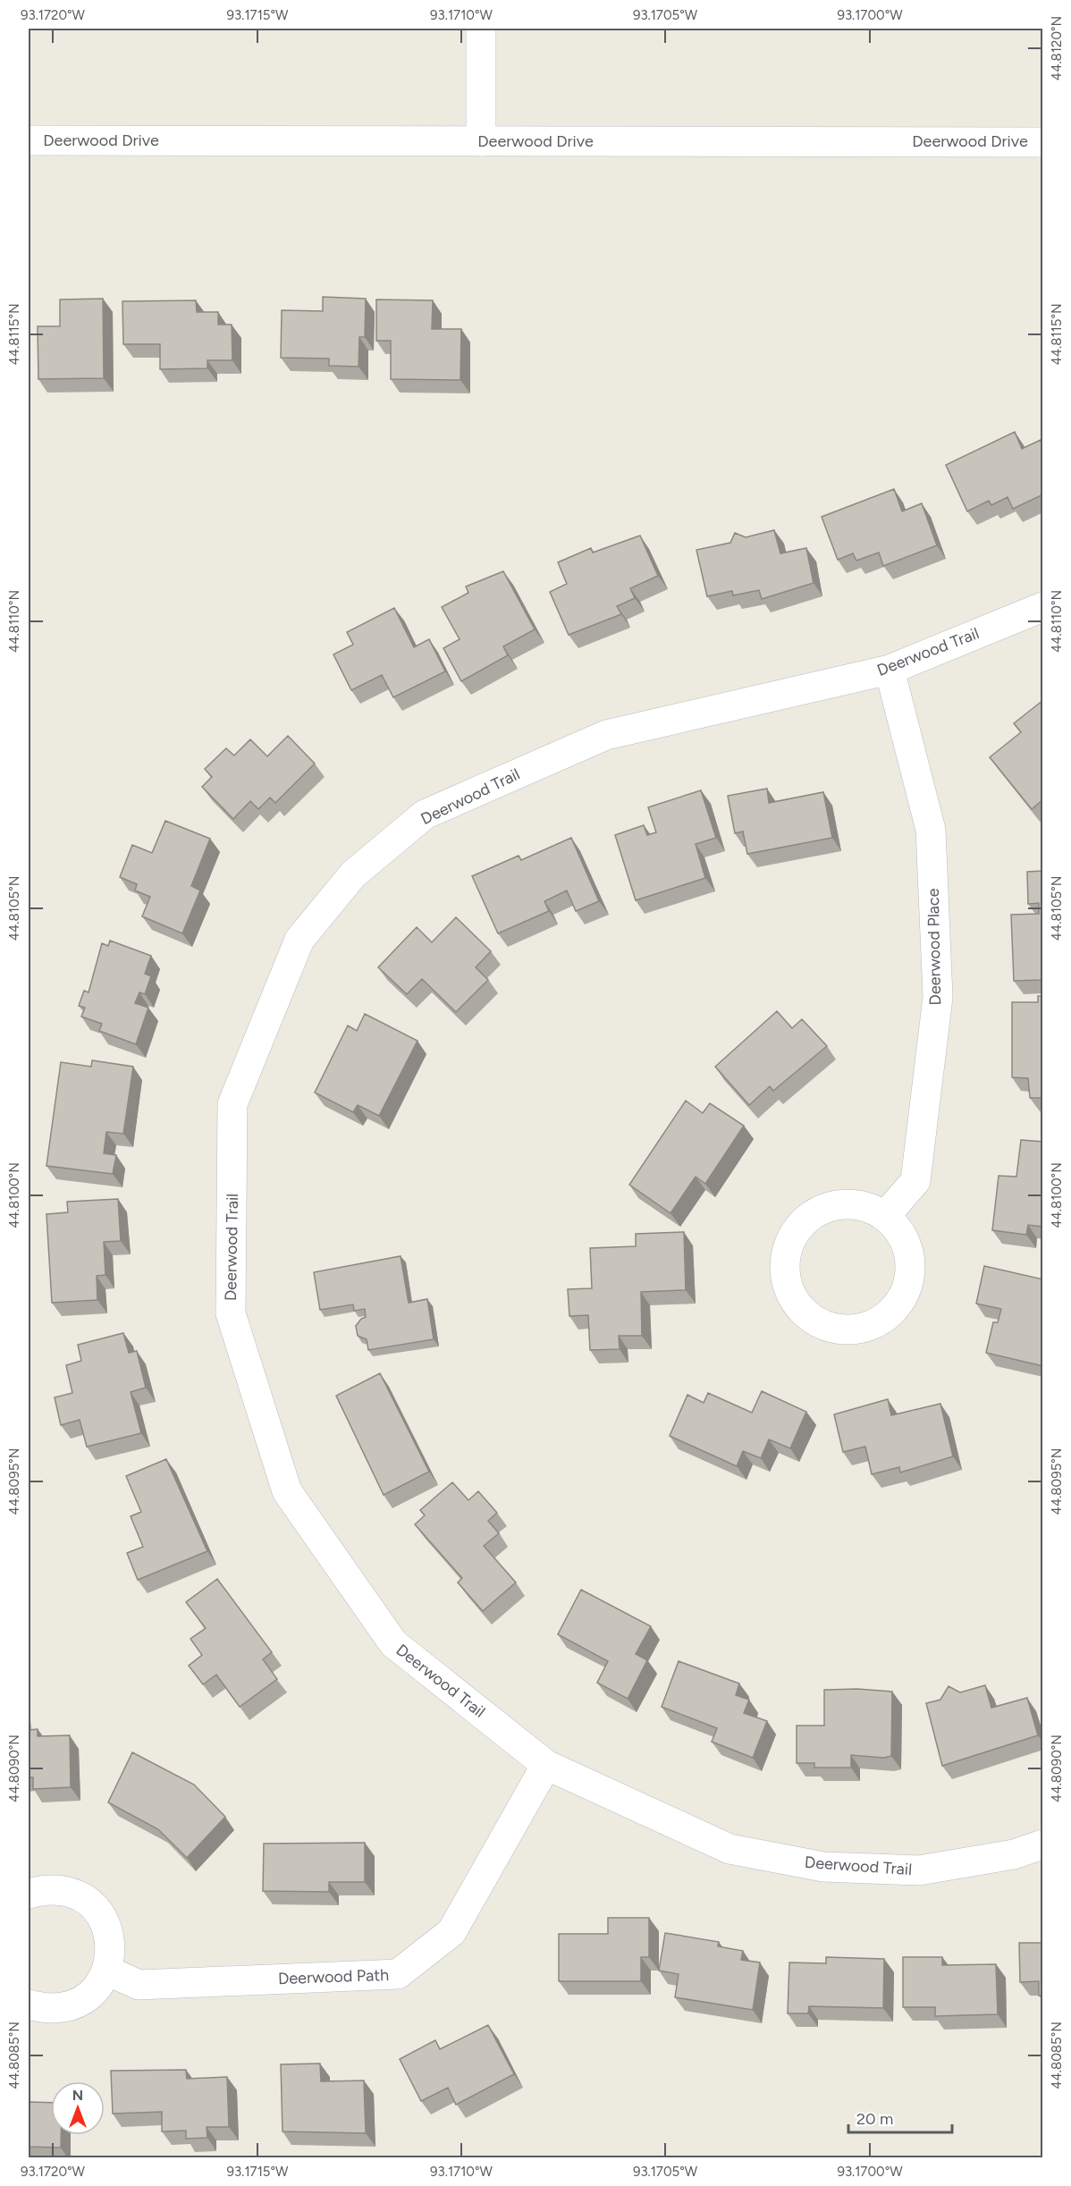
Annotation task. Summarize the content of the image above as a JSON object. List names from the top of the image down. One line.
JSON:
{"streets":{"street":["Deerwood Drive","Deerwood Trail","Deerwood Place","Deerwood Path"]},"crossings":[["Deerwood Trail","Deerwood Place"],["Deerwood Trail","Deerwood Path"]],"scale_bar":"20 m","north":"top","coordinates":["93.1720°W","93.1715°W","93.1710°W","93.1705°W","93.1700°W","44.8120°N","44.8115°N","44.8110°N","44.8105°N","44.8100°N","44.8095°N","44.8090°N","44.8085°N"]}
